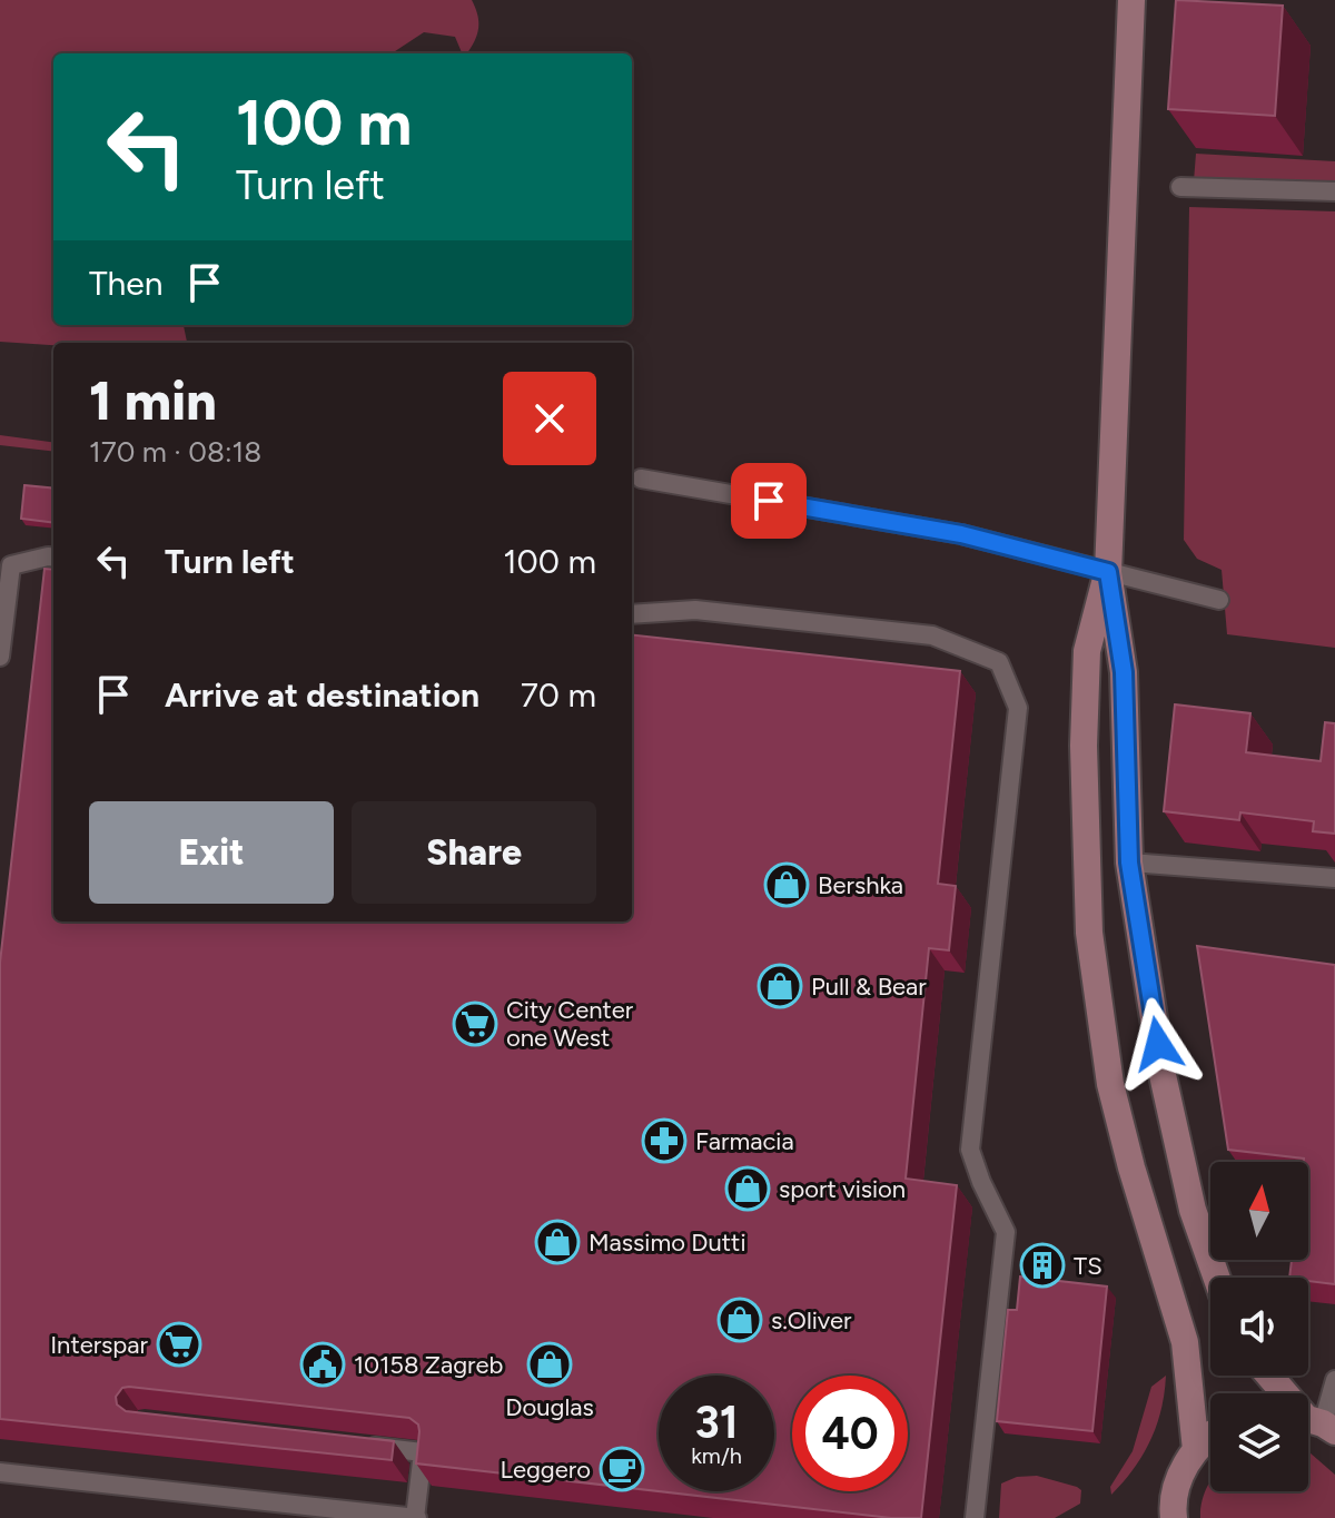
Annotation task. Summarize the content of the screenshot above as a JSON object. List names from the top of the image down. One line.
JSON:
{"places":{"shop":["Bershka","Pull & Bear","sport vision","Massimo Dutti","s.Oliver","Douglas"],"supermarket":["City Center one West","Interspar"],"pharmacy":["Farmacia"],"building":["TS"],"public building":["10158 Zagreb"],"cafe":["Leggero"]},"north":"top","page":{"turn":["100 m","Turn left"],"then":"Then","heading":["1 min","170 m · 08:18"],"list":[{"name":"Turn left","value":"100 m"},{"name":"Arrive at destination","value":"70 m"}],"buttons":["Exit","Share"],"speed":"31 km/h","limit":"40"}}
